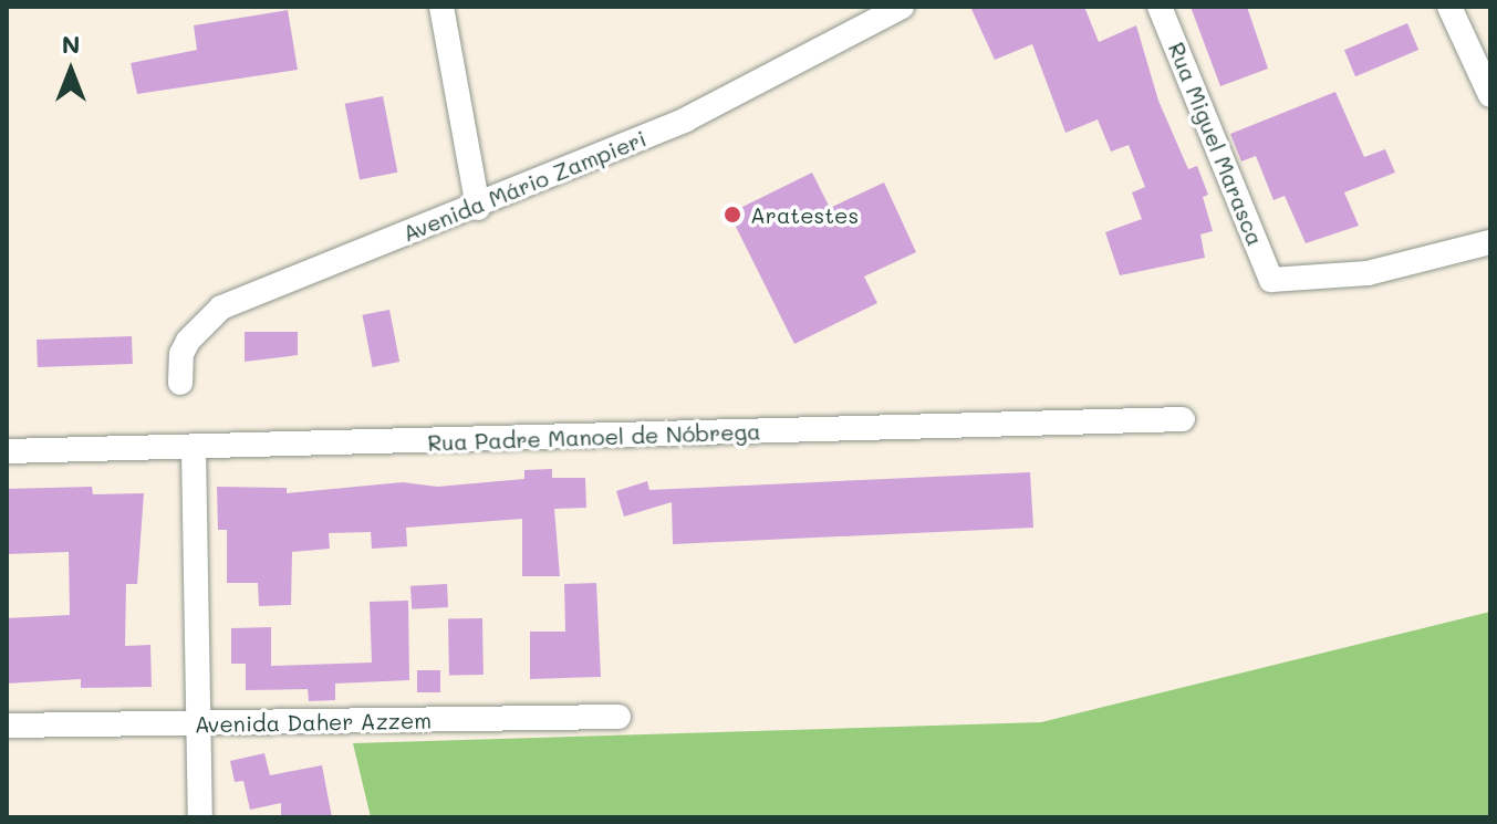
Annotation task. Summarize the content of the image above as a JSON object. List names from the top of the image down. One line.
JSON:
{"streets":{"street":["Rua Miguel Marasca","Avenida Mário Zampieri","Rua Padre Manoel de Nóbrega","Avenida Daher Azzem"]},"places":["Aratestes"],"north":"top"}
